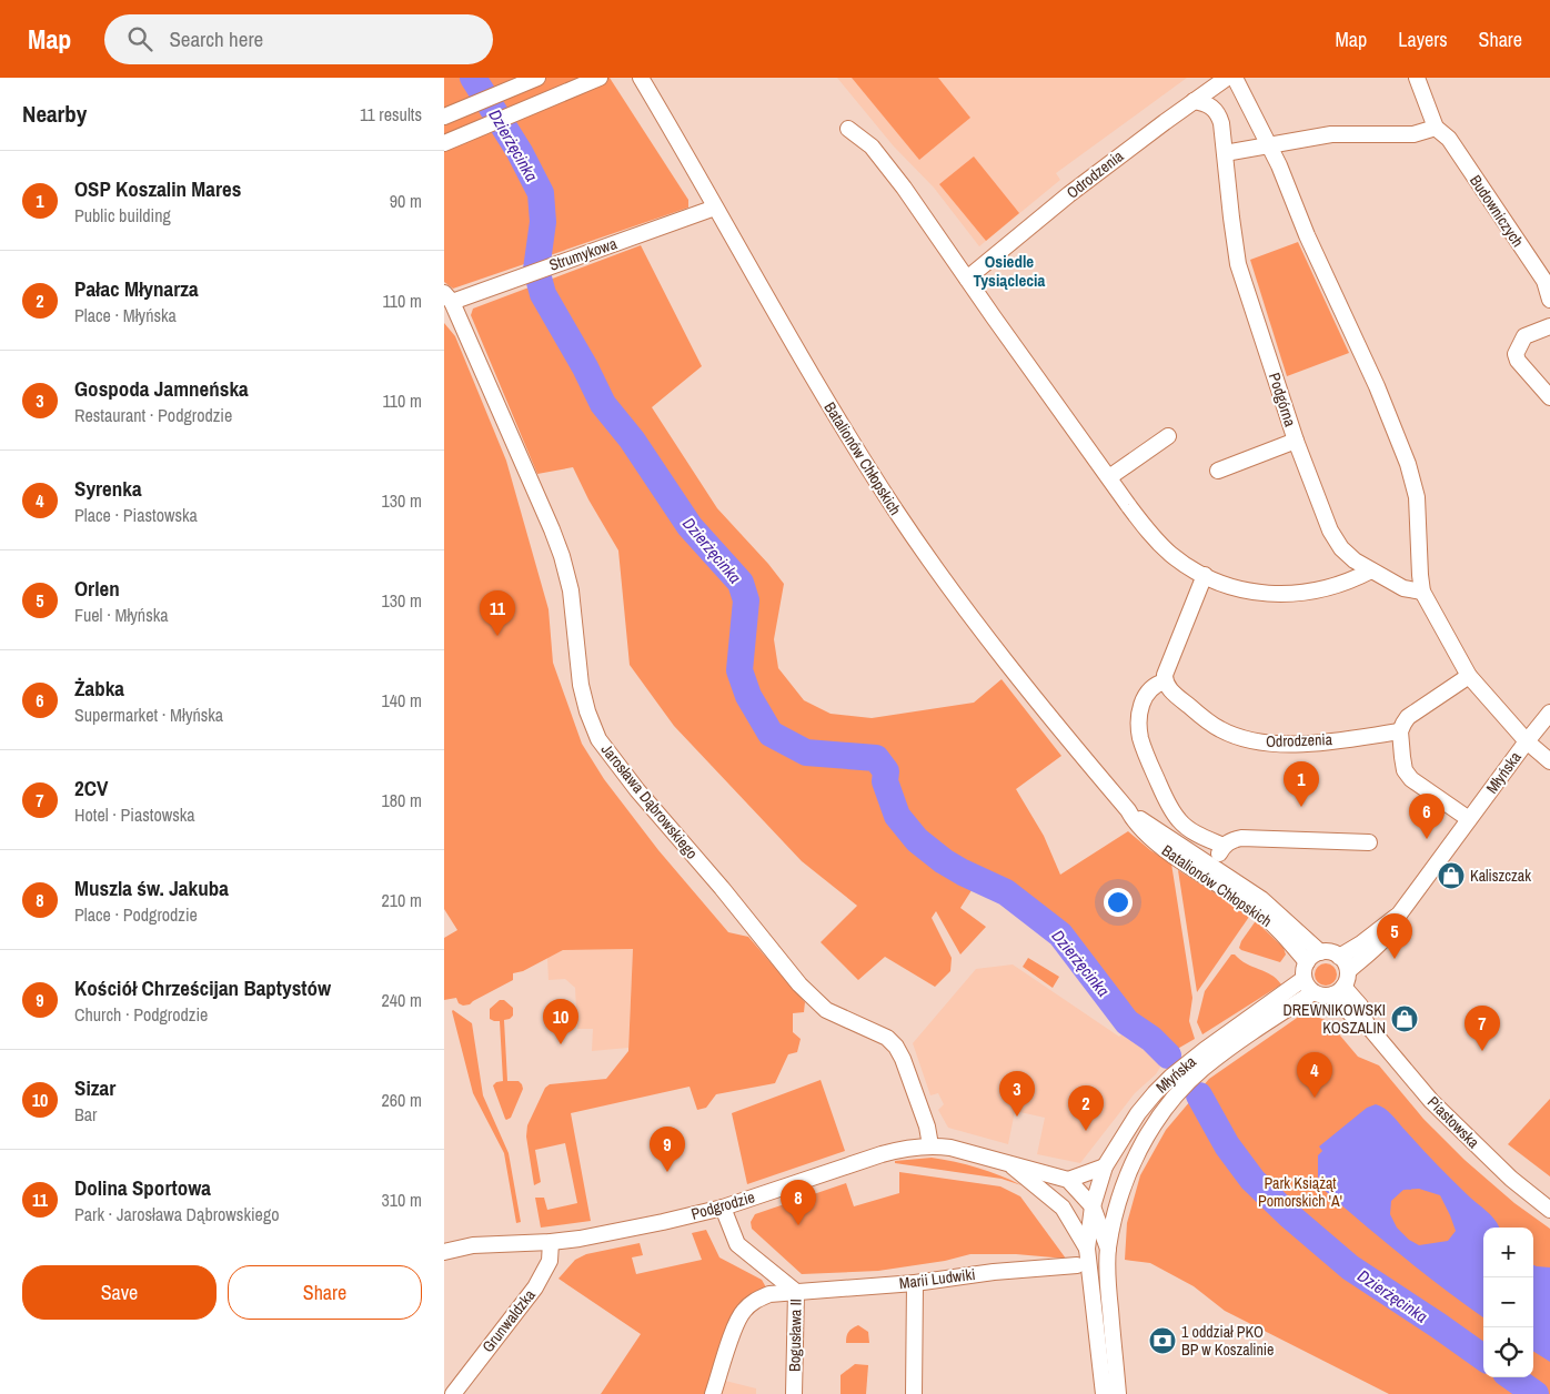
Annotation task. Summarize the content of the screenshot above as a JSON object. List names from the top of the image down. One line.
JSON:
{"streets":{"street":["Odrodzenia","Budowniczych","Strumykowa","Podgórna","Batalionów Chłopskich","Młyńska","Jarosława Dąbrowskiego","Piastowska","Podgrodzie","Marii Ludwiki","Grunwaldzka","Bogusława II"]},"crossings":[["Odrodzenia","Podgórna"],["Strumykowa","Batalionów Chłopskich"],["Strumykowa","Jarosława Dąbrowskiego"],["Batalionów Chłopskich","Młyńska"],["Batalionów Chłopskich","Piastowska"],["Młyńska","Piastowska"],["Młyńska","Podgrodzie"],["Jarosława Dąbrowskiego","Podgrodzie"],["Podgrodzie","Grunwaldzka"],["Podgrodzie","Bogusława II"],["Marii Ludwiki","Bogusława II"]],"districts":["Osiedle Tysiąclecia"],"water":["Dzierżęcinka"],"parks":["Park Książąt Pomorskich 'A'"],"places":{"shop":["Kaliszczak","DREWNIKOWSKI KOSZALIN"],"bank":["1 oddział PKO BP w Koszalinie"]},"page":{"header":"Map","search":"Search here","nav":["Map","Layers","Share"],"heading":["Nearby","11 results"],"list":[{"mark":"1","name":"OSP Koszalin Mares","note":"Public building","value":"90 m"},{"mark":"2","name":"Pałac Młynarza","note":"Place · Młyńska","value":"110 m"},{"mark":"3","name":"Gospoda Jamneńska","note":"Restaurant · Podgrodzie","value":"110 m"},{"mark":"4","name":"Syrenka","note":"Place · Piastowska","value":"130 m"},{"mark":"5","name":"Orlen","note":"Fuel · Młyńska","value":"130 m"},{"mark":"6","name":"Żabka","note":"Supermarket · Młyńska","value":"140 m"},{"mark":"7","name":"2CV","note":"Hotel · Piastowska","value":"180 m"},{"mark":"8","name":"Muszla św. Jakuba","note":"Place · Podgrodzie","value":"210 m"},{"mark":"9","name":"Kościół Chrześcijan Baptystów","note":"Church · Podgrodzie","value":"240 m"},{"mark":"10","name":"Sizar","note":"Bar","value":"260 m"},{"mark":"11","name":"Dolina Sportowa","note":"Park · Jarosława Dąbrowskiego","value":"310 m"}],"pins":["11","1","6","5","10","7","4","3","2","9","8"],"map_buttons":["+","−"],"buttons":["Save","Share"]}}
